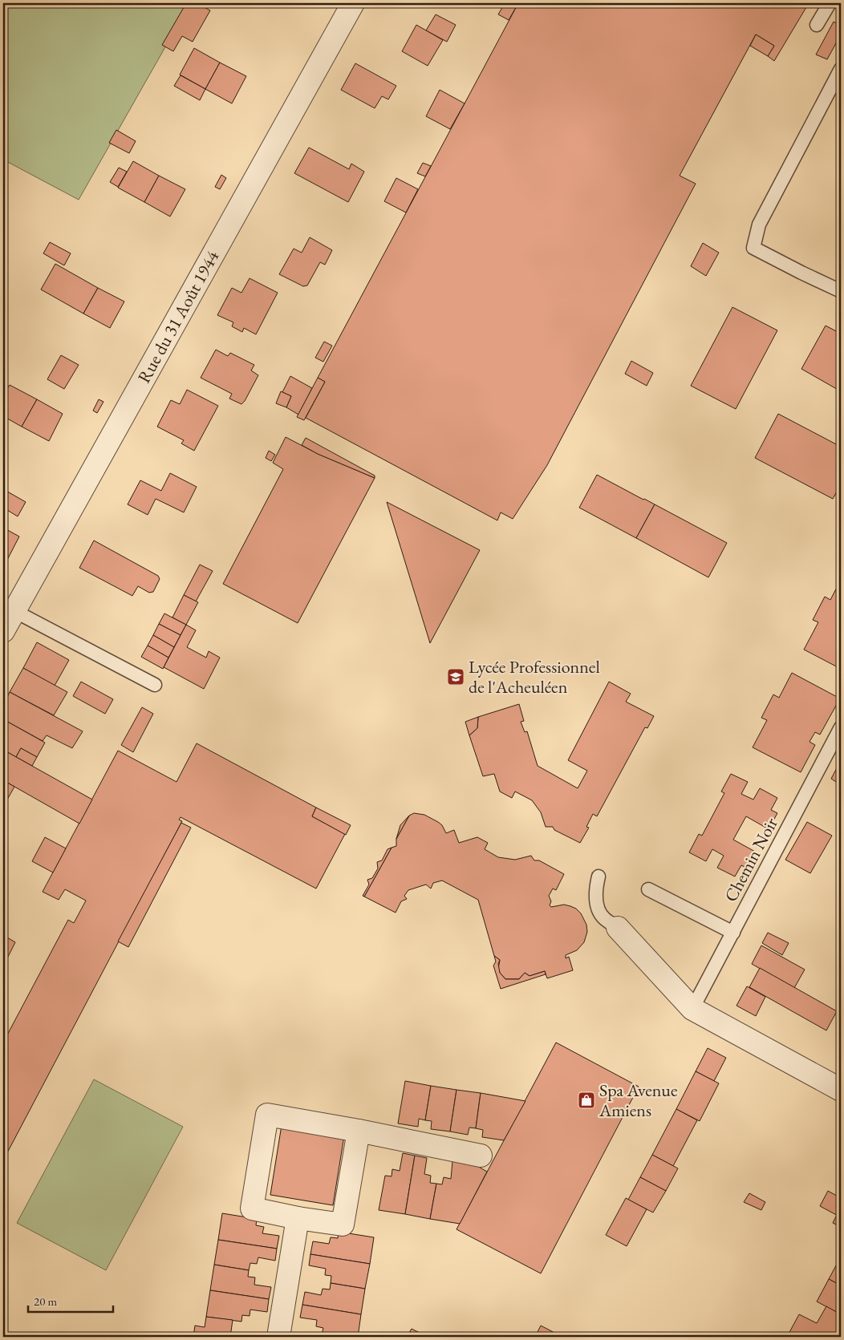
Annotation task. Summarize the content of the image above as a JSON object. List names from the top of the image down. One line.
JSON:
{"streets":{"street":["Rue du 31 Août 1944"],"lane":["Chemin Noir"]},"places":{"school or university":["Lycée Professionnel de l'Acheuléen"],"shop":["Spa Avenue Amiens"]},"scale_bar":"20 m"}
